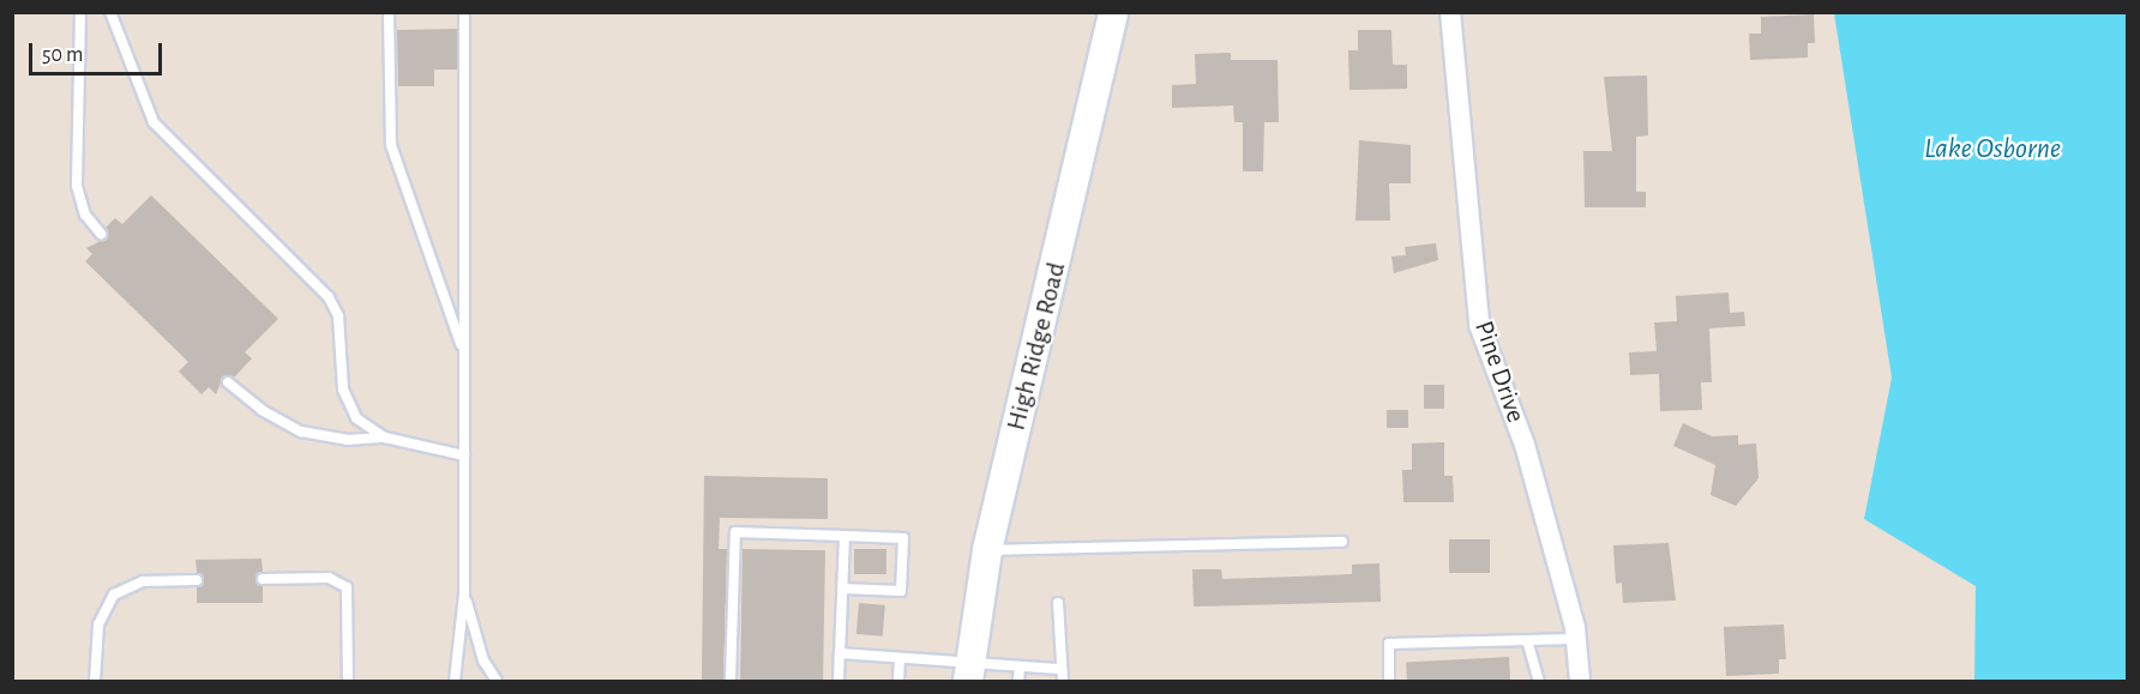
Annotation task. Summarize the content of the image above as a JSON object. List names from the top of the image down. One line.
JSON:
{"streets":{"street":["High Ridge Road","Pine Drive"]},"water":["Lake Osborne"],"scale_bar":"50 m"}
